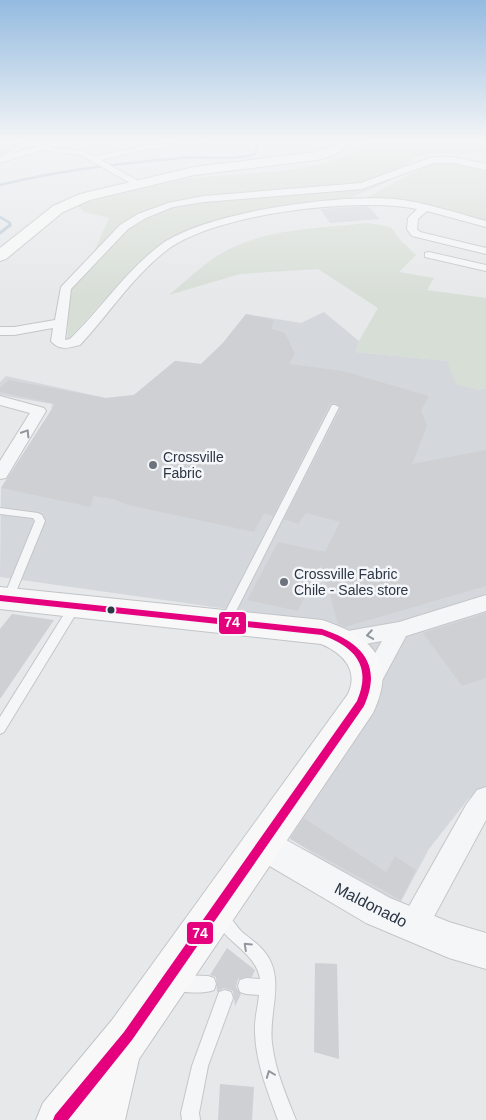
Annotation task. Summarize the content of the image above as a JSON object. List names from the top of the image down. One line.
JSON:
{"streets":{"street":["Maldonado"]},"places":["Crossville Fabric","Crossville Fabric Chile - Sales store"],"lines":["transit line 74"]}
